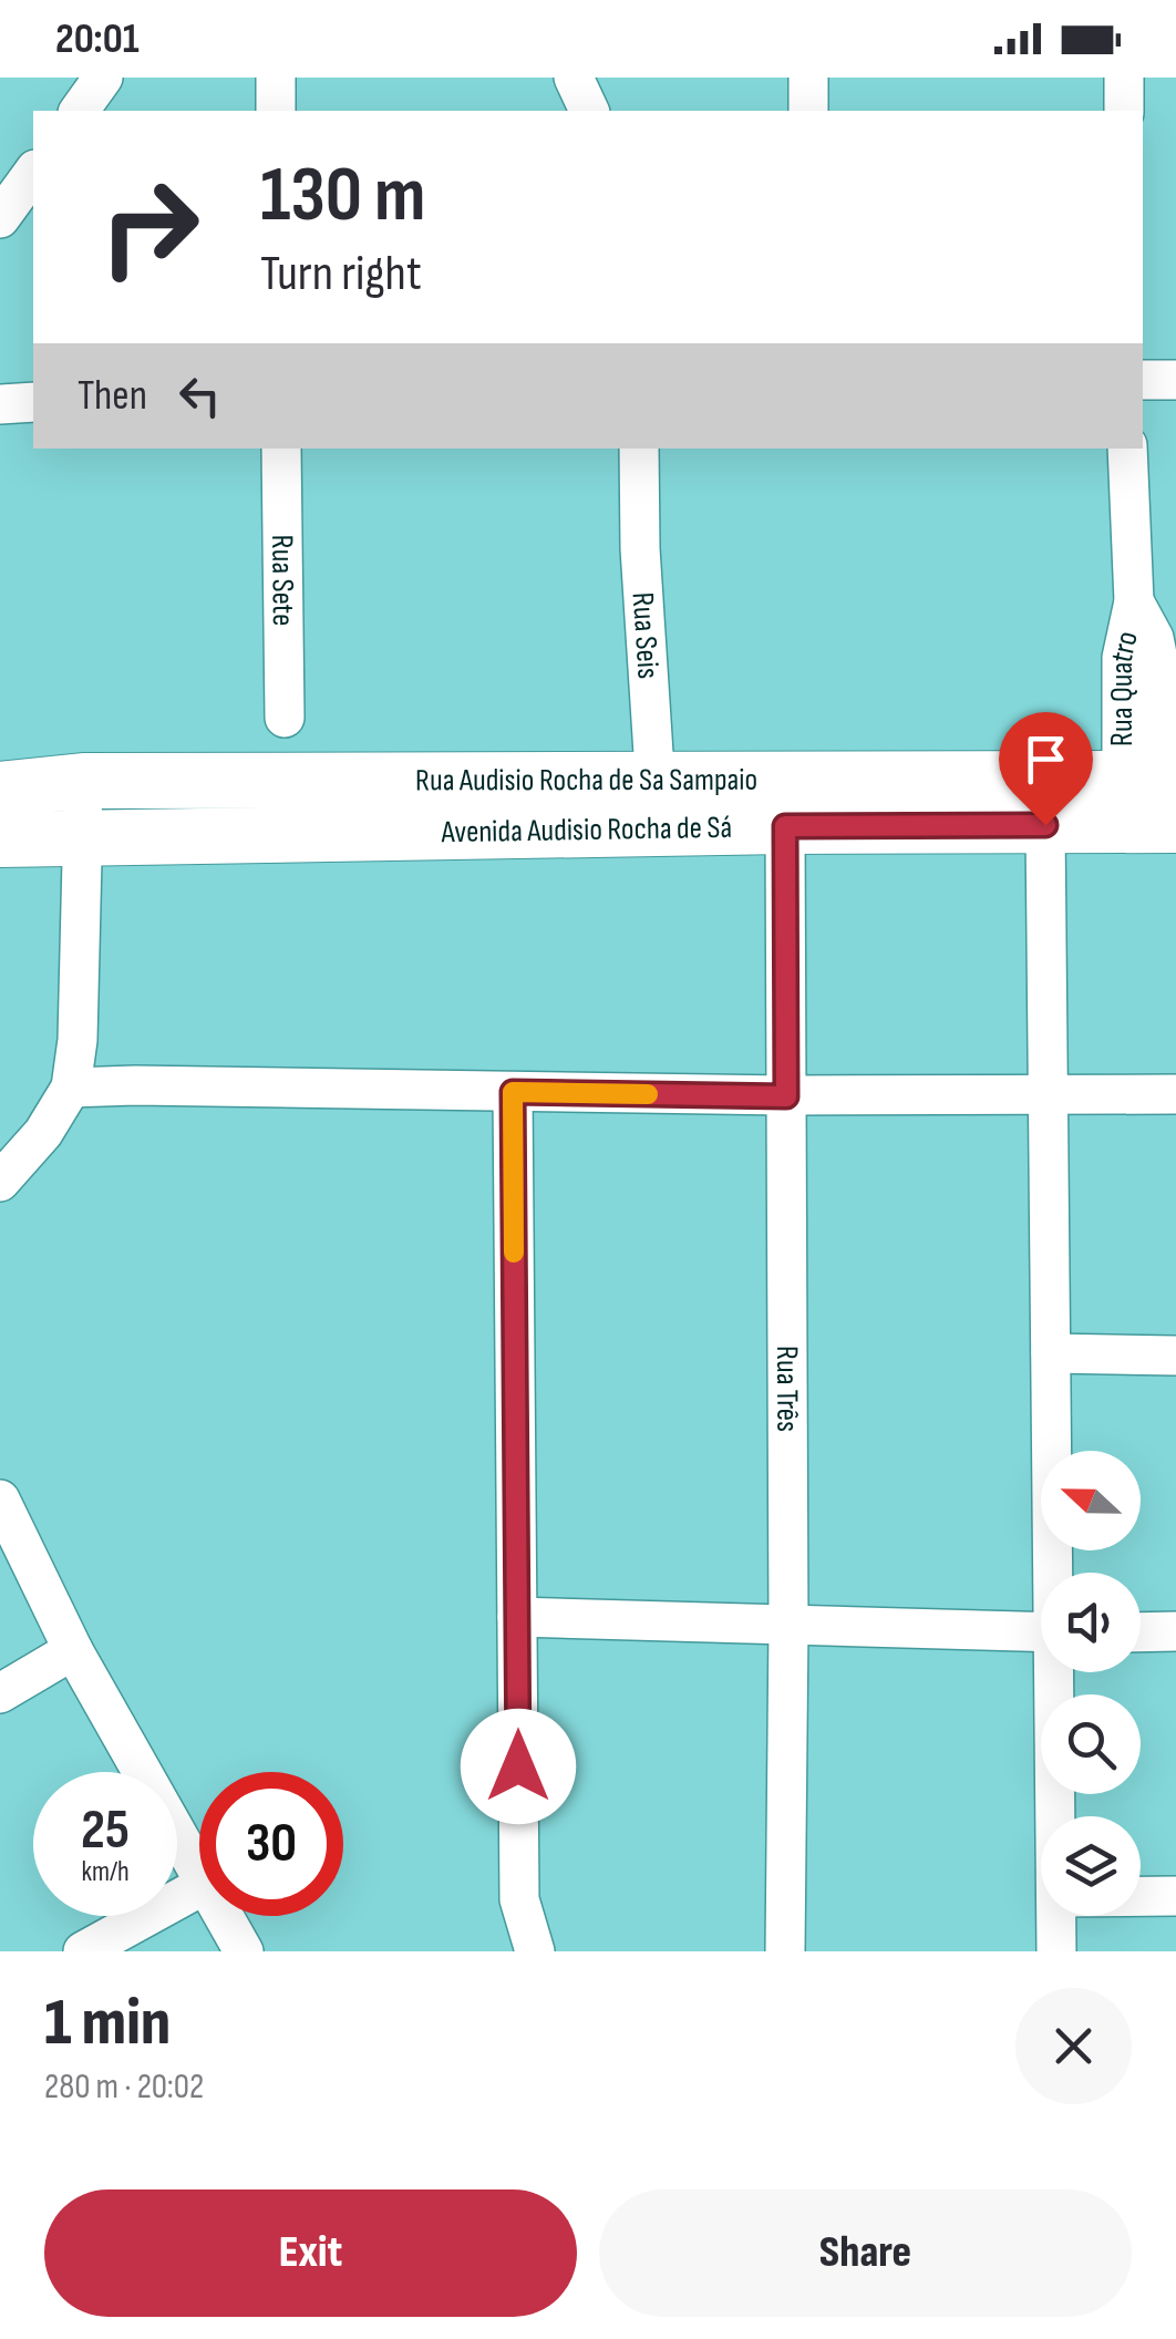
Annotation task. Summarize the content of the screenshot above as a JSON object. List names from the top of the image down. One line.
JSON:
{"streets":{"street":["Rua Sete","Rua Seis","Rua Quatro","Rua Audisio Rocha de Sa Sampaio","Avenida Audisio Rocha de Sá","Rua Três"]},"crossings":[["Rua Seis","Rua Audisio Rocha de Sa Sampaio"],["Rua Seis","Avenida Audisio Rocha de Sá"],["Rua Quatro","Rua Audisio Rocha de Sa Sampaio"],["Rua Quatro","Avenida Audisio Rocha de Sá"],["Rua Audisio Rocha de Sa Sampaio","Avenida Audisio Rocha de Sá"],["Avenida Audisio Rocha de Sá","Rua Três"]],"north":"left","page":{"status":"20:01","turn":["130 m","Turn right"],"then":"Then","speed":"25 km/h","limit":"30","heading":["1 min","280 m · 20:02"],"buttons":["Exit","Share"]}}
